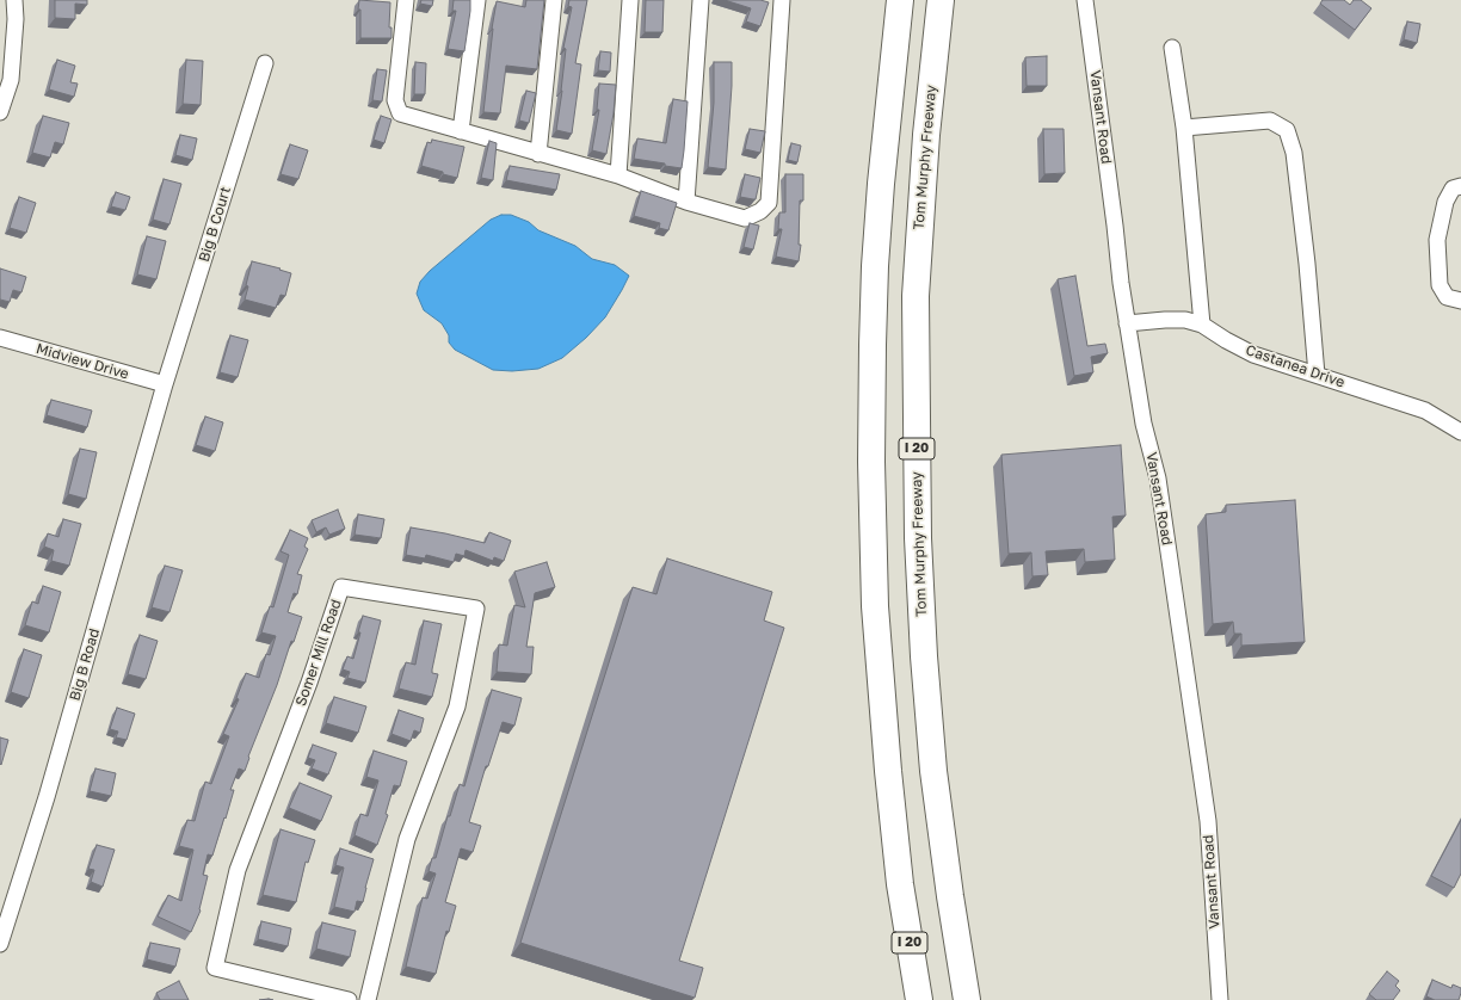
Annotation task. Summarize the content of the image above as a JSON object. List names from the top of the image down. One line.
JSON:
{"streets":{"highway":["Tom Murphy Freeway","I 20"],"street":["Vansant Road","Big B Court","Midview Drive","Castanea Drive","Somer Mill Road","Big B Road"]},"crossings":[["Vansant Road","Castanea Drive"],["Big B Court","Midview Drive"],["Big B Court","Big B Road"],["Midview Drive","Big B Road"]]}
